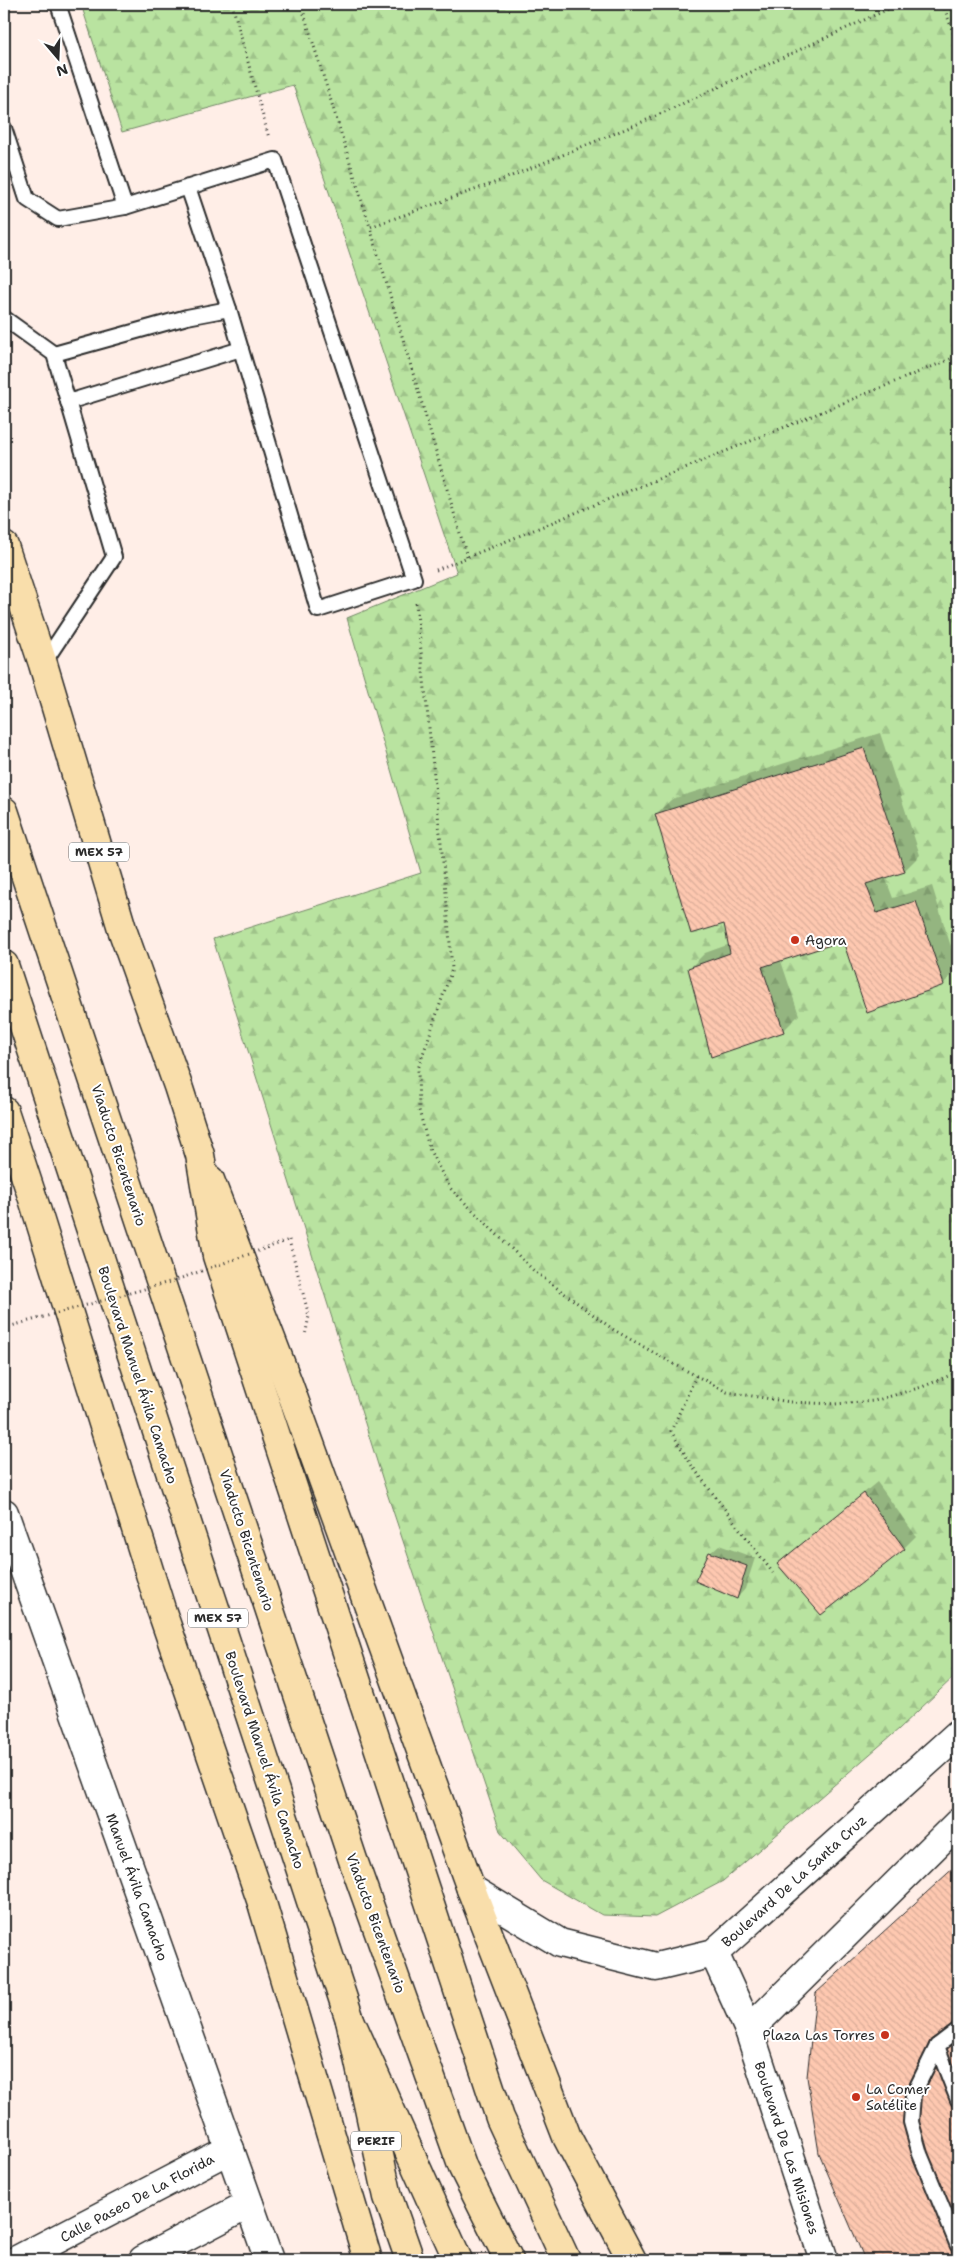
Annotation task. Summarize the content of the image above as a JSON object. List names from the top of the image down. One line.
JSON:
{"streets":{"main road":["MEX 57","Viaducto Bicentenario","Boulevard Manuel Ávila Camacho","Boulevard De La Santa Cruz","Manuel Ávila Camacho","PERIF","Boulevard De Las Misiones","Calle Paseo De La Florida"]},"crossings":[["Boulevard Manuel Ávila Camacho","PERIF"],["Boulevard De La Santa Cruz","Boulevard De Las Misiones"],["Manuel Ávila Camacho","Calle Paseo De La Florida"]],"places":["Agora","Plaza Las Torres","La Comer Satélite"],"north":"bottom"}
